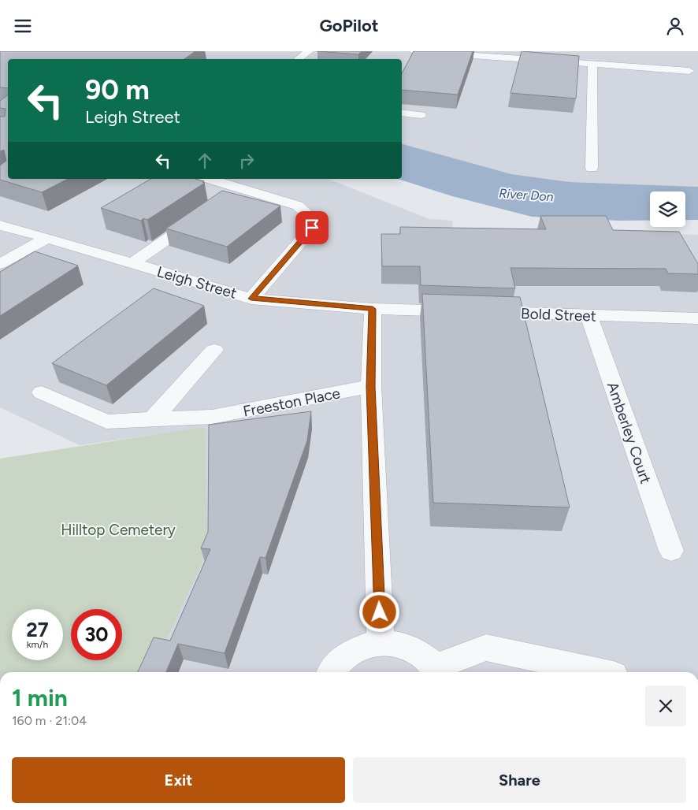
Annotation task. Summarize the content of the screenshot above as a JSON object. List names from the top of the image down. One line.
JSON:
{"streets":{"street":["Leigh Street","Bold Street","Freeston Place","Amberley Court"]},"crossings":[["Leigh Street","Bold Street"],["Bold Street","Amberley Court"]],"water":["River Don"],"parks":["Hilltop Cemetery"],"page":{"header":"GoPilot","turn":["90 m","Leigh Street"],"speed":"27 km/h","limit":"30","heading":["1 min","160 m · 21:04"],"buttons":["Exit","Share"]}}
